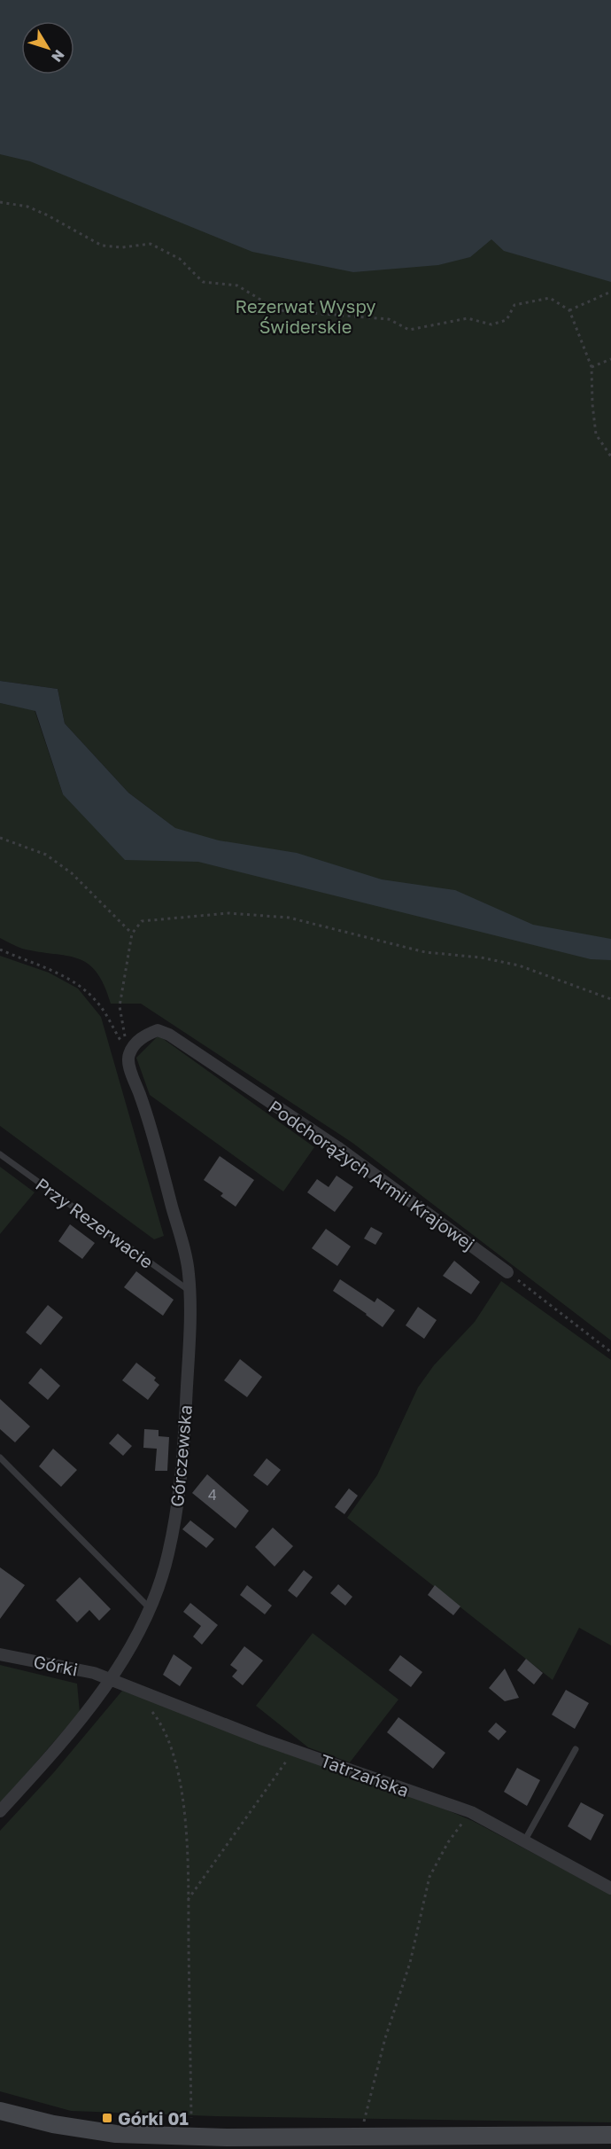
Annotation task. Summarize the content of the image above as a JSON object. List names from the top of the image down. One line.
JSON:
{"streets":{"street":["Podchorążych Armii Krajowej","Górczewska","Górki","Tatrzańska"],"lane":["Przy Rezerwacie"]},"crossings":[["Podchorążych Armii Krajowej","Górczewska"],["Przy Rezerwacie","Górczewska"],["Górczewska","Górki"],["Górczewska","Tatrzańska"],["Górki","Tatrzańska"]],"parks":["Rezerwat Wyspy Świderskie"],"places":{"transit":["Górki 01"]},"house_numbers":["4"],"north":"bottom right"}
